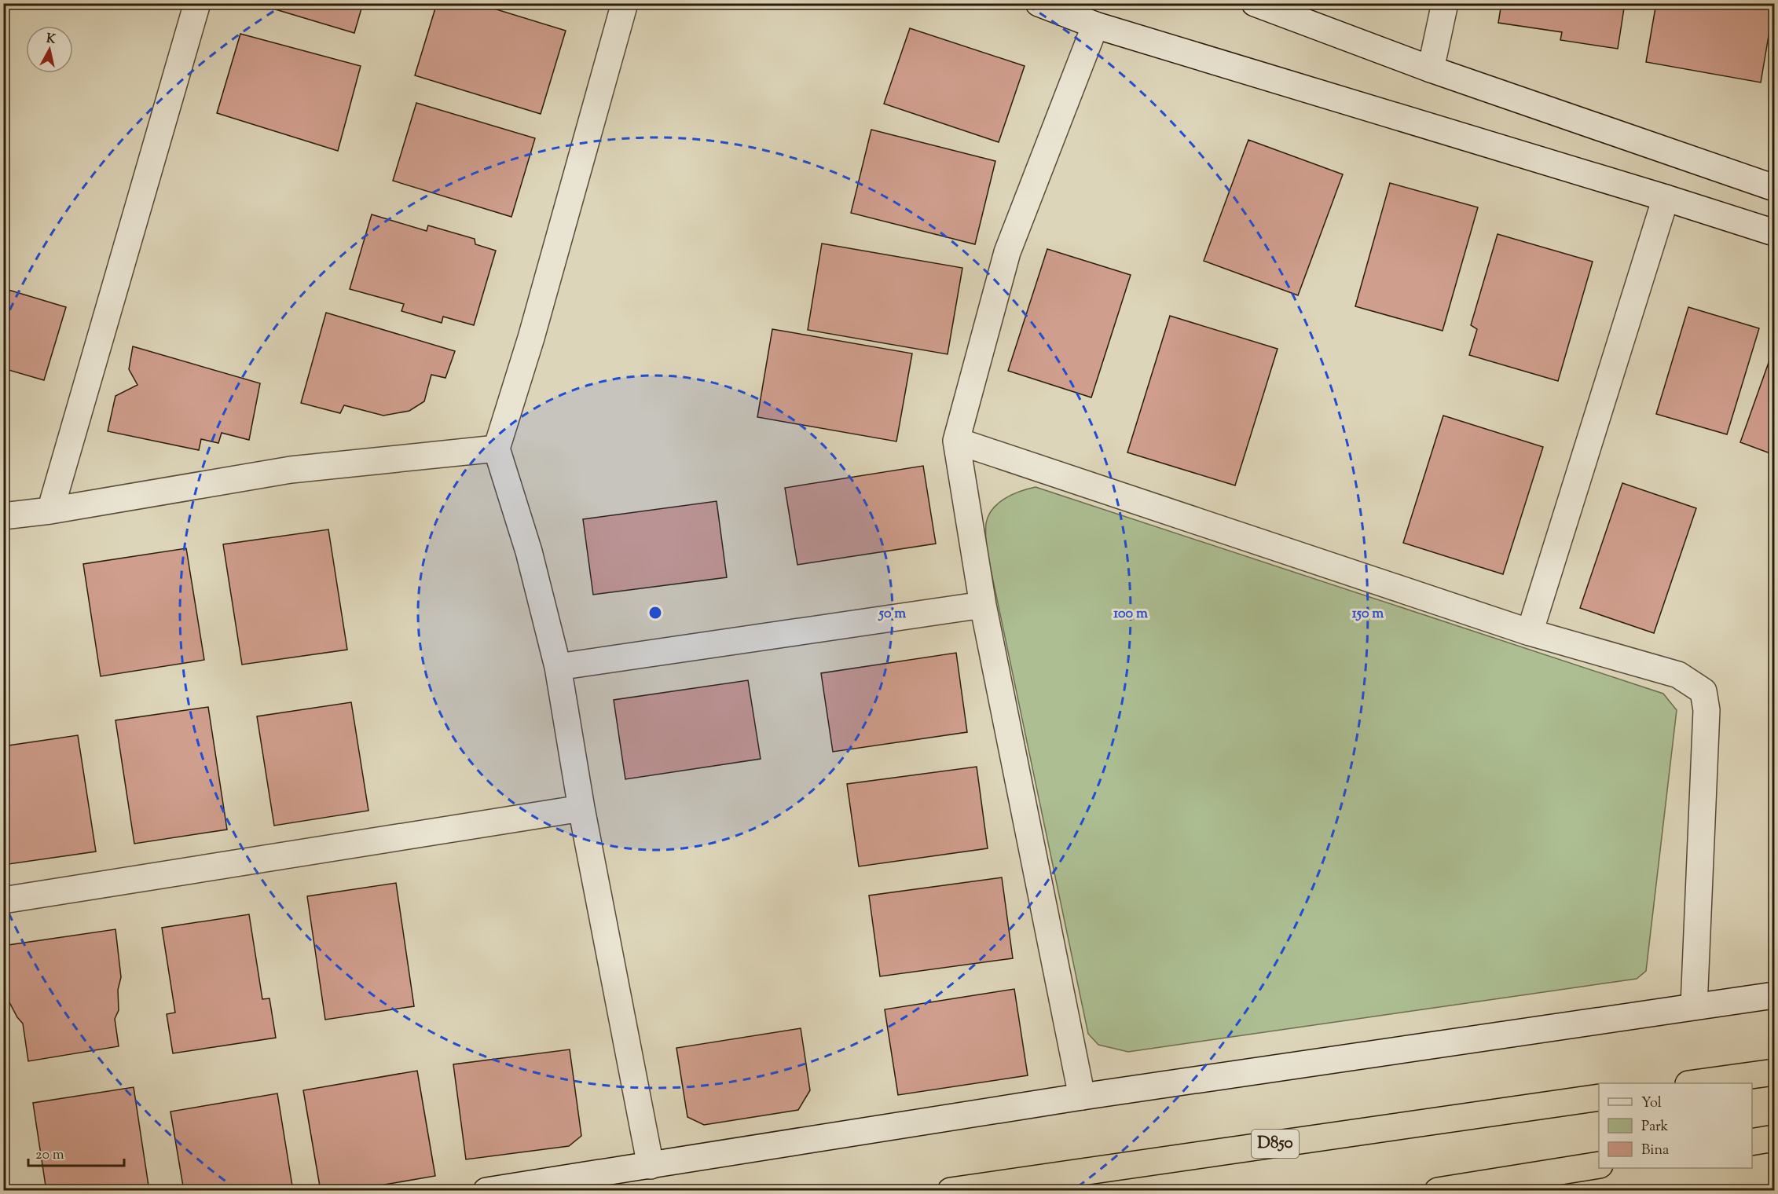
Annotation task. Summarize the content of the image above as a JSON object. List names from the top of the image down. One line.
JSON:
{"streets":{"highway":["D850"]},"legend":["Yol","Park","Bina"],"scale_bar":"20 m","north":"top","rings":["50 m","100 m","150 m"]}
